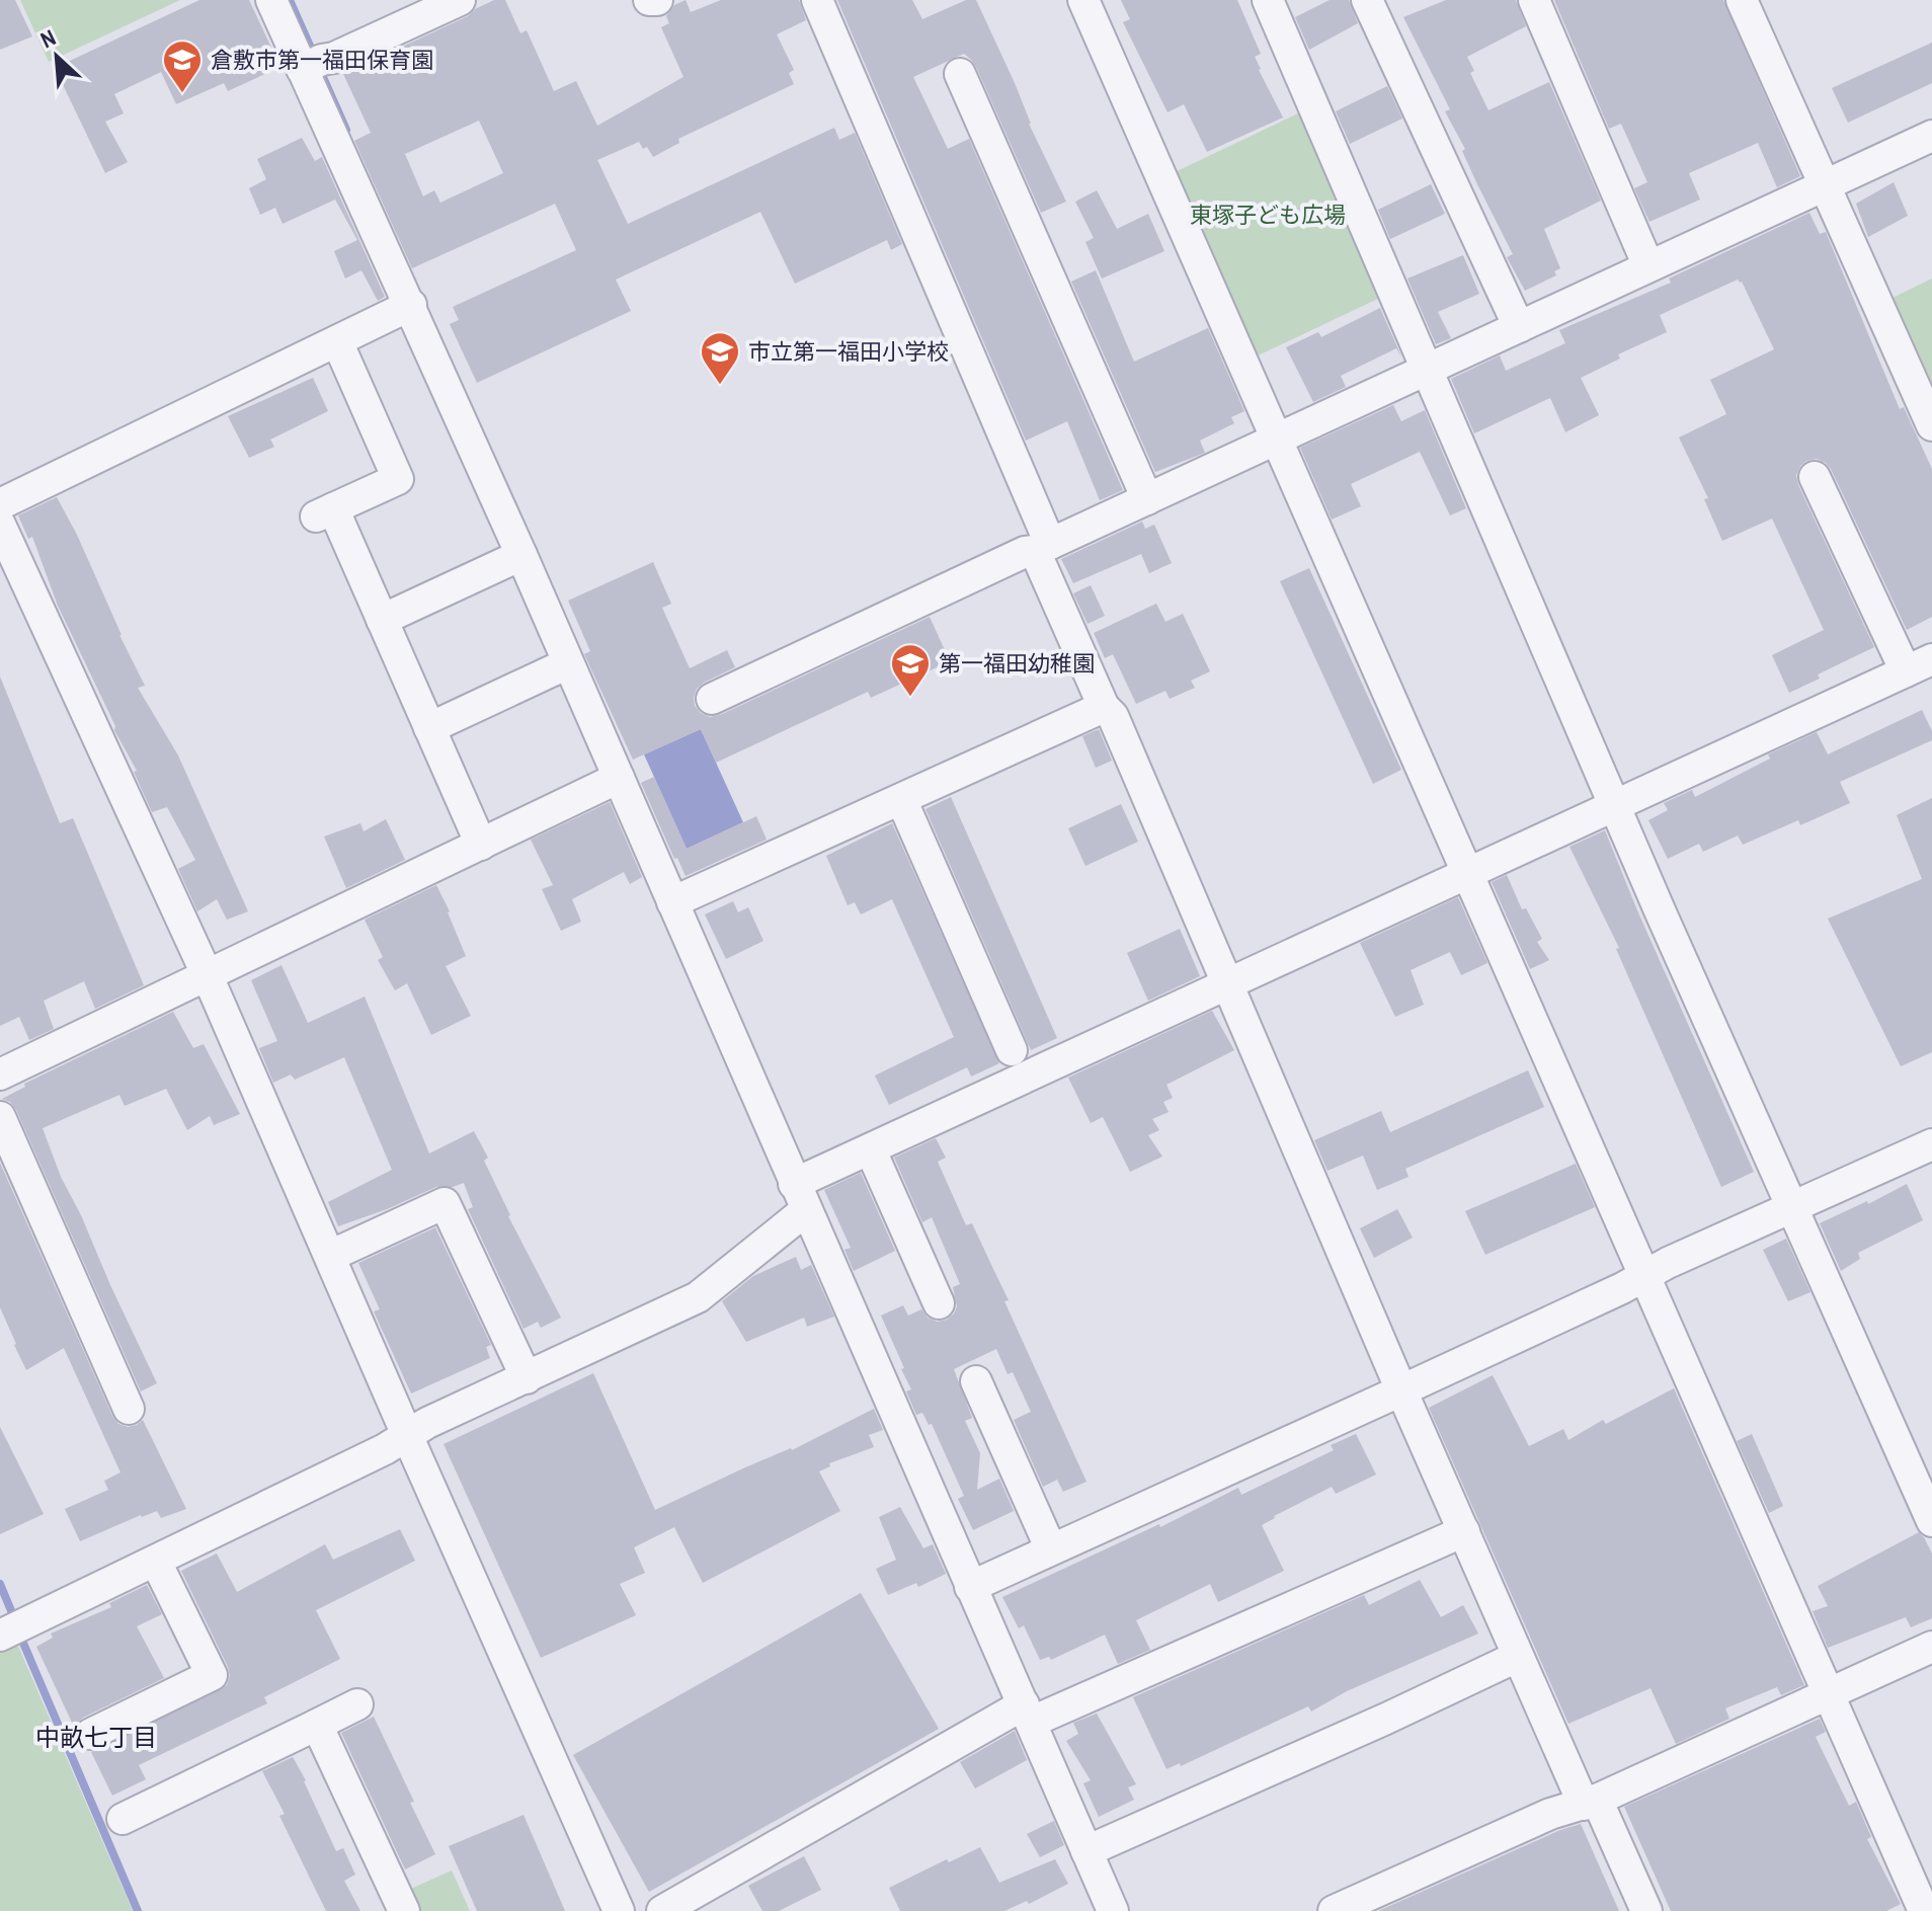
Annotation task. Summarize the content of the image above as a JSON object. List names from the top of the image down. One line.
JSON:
{"districts":["中畝七丁目"],"parks":["東塚子ども広場"],"places":{"school or university":["倉敷市第一福田保育園","市立第一福田小学校","第一福田幼稚園"]},"north":"top left"}
